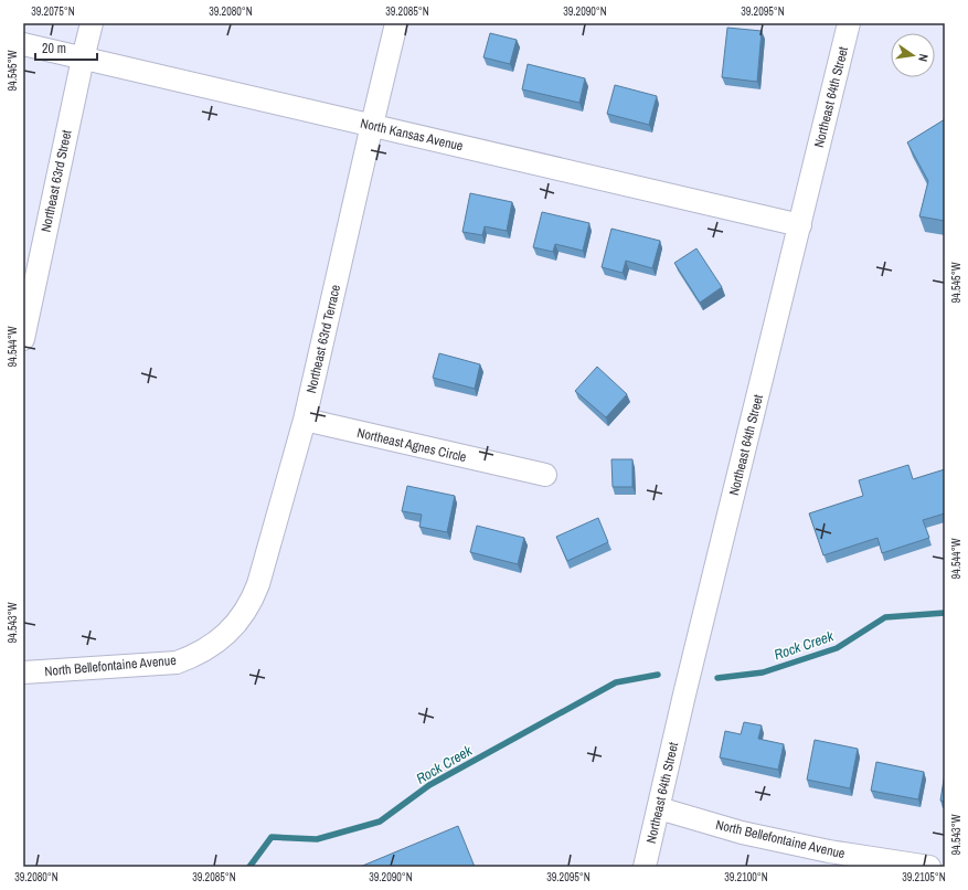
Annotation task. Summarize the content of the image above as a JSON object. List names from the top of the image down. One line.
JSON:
{"streets":{"street":["Northeast 64th Street","North Kansas Avenue","Northeast 63rd Street","Northeast 63rd Terrace","Northeast Agnes Circle","North Bellefontaine Avenue"]},"crossings":[["Northeast 64th Street","North Kansas Avenue"],["Northeast 64th Street","North Bellefontaine Avenue"],["North Kansas Avenue","Northeast 63rd Street"],["North Kansas Avenue","Northeast 63rd Terrace"],["Northeast 63rd Terrace","Northeast Agnes Circle"],["Northeast 63rd Terrace","North Bellefontaine Avenue"]],"water":["Rock Creek"],"scale_bar":"20 m","north":"right","coordinates":["39.2075°N","39.2080°N","39.2085°N","39.2090°N","39.2095°N","94.545°W","94.544°W","94.543°W","39.2100°N","39.2105°N"]}
